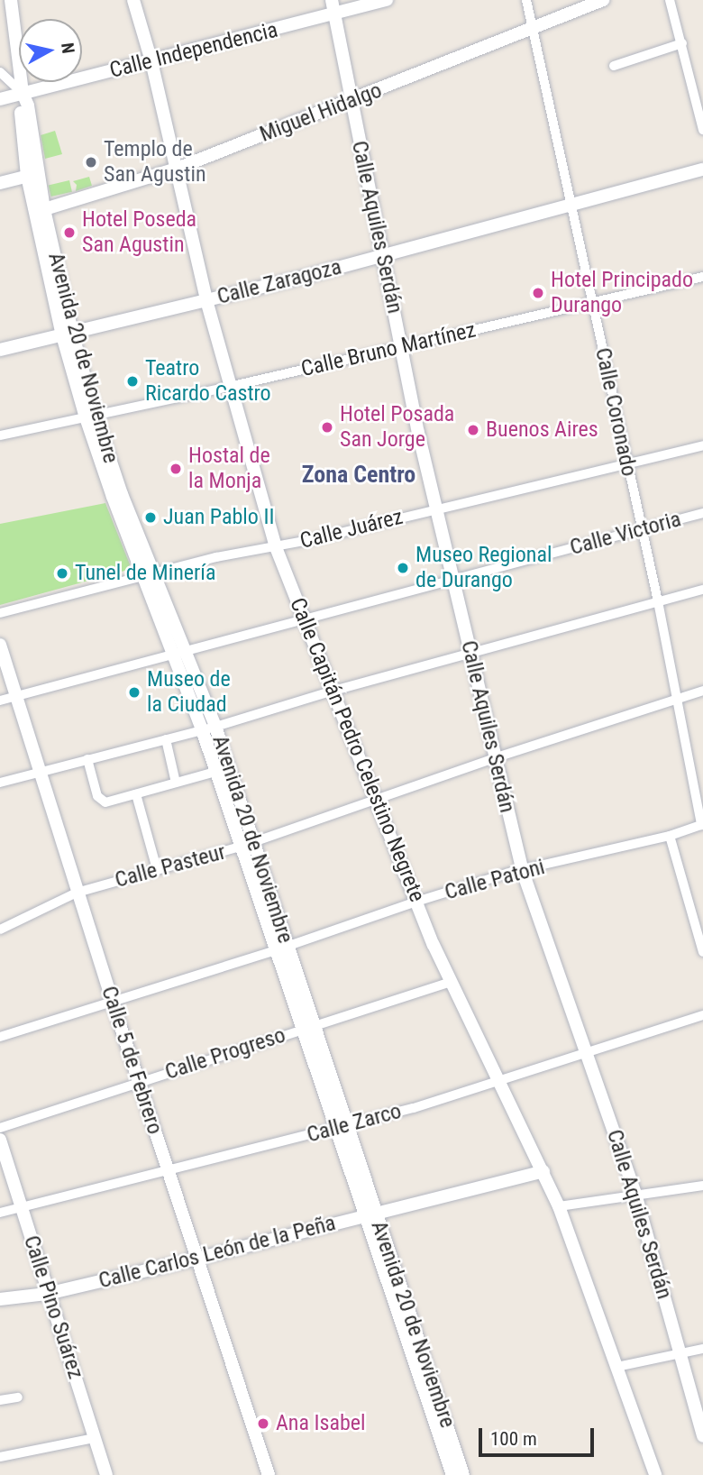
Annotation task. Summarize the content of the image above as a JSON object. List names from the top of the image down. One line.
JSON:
{"streets":{"street":["Calle Independencia","Miguel Hidalgo","Calle Aquiles Serdán","Calle Zaragoza","Calle Bruno Martínez","Avenida 20 de Noviembre","Calle Coronado","Calle Juárez","Calle Victoria","Calle Capitán Pedro Celestino Negrete","Calle Pasteur","Calle Patoni","Calle Progreso","Calle 5 de Febrero","Calle Zarco","Calle Carlos León de la Peña","Calle Pino Suárez"]},"crossings":[["Calle Independencia","Calle Aquiles Serdán"],["Calle Independencia","Avenida 20 de Noviembre"],["Calle Independencia","Calle Capitán Pedro Celestino Negrete"],["Miguel Hidalgo","Calle Aquiles Serdán"],["Miguel Hidalgo","Avenida 20 de Noviembre"],["Miguel Hidalgo","Calle Coronado"],["Miguel Hidalgo","Calle Capitán Pedro Celestino Negrete"],["Calle Aquiles Serdán","Calle Zaragoza"],["Calle Aquiles Serdán","Calle Bruno Martínez"],["Calle Aquiles Serdán","Calle Juárez"],["Calle Aquiles Serdán","Calle Victoria"],["Calle Aquiles Serdán","Calle Pasteur"],["Calle Aquiles Serdán","Calle Patoni"],["Calle Aquiles Serdán","Calle Zarco"],["Calle Zaragoza","Avenida 20 de Noviembre"],["Calle Zaragoza","Calle Coronado"],["Calle Zaragoza","Calle Capitán Pedro Celestino Negrete"],["Calle Bruno Martínez","Avenida 20 de Noviembre"],["Calle Bruno Martínez","Calle Coronado"],["Calle Bruno Martínez","Calle Capitán Pedro Celestino Negrete"],["Avenida 20 de Noviembre","Calle Juárez"],["Avenida 20 de Noviembre","Calle Victoria"],["Avenida 20 de Noviembre","Calle Pasteur"],["Avenida 20 de Noviembre","Calle Patoni"],["Avenida 20 de Noviembre","Calle Progreso"],["Avenida 20 de Noviembre","Calle Zarco"],["Avenida 20 de Noviembre","Calle Carlos León de la Peña"],["Calle Coronado","Calle Juárez"],["Calle Coronado","Calle Victoria"],["Calle Coronado","Calle Pasteur"],["Calle Coronado","Calle Patoni"],["Calle Juárez","Calle Capitán Pedro Celestino Negrete"],["Calle Victoria","Calle Capitán Pedro Celestino Negrete"],["Calle Victoria","Calle 5 de Febrero"],["Calle Capitán Pedro Celestino Negrete","Calle Pasteur"],["Calle Capitán Pedro Celestino Negrete","Calle Patoni"],["Calle Capitán Pedro Celestino Negrete","Calle Progreso"],["Calle Capitán Pedro Celestino Negrete","Calle Zarco"],["Calle Capitán Pedro Celestino Negrete","Calle Carlos León de la Peña"],["Calle Pasteur","Calle 5 de Febrero"],["Calle Patoni","Calle 5 de Febrero"],["Calle Progreso","Calle 5 de Febrero"],["Calle 5 de Febrero","Calle Zarco"],["Calle 5 de Febrero","Calle Carlos León de la Peña"],["Calle Zarco","Calle Pino Suárez"],["Calle Carlos León de la Peña","Calle Pino Suárez"]],"districts":["Zona Centro"],"places":["Templo de San Agustin","Hotel Poseda San Agustin","Hotel Principado Durango","Teatro Ricardo Castro","Hotel Posada San Jorge","Buenos Aires","Hostal de la Monja","Juan Pablo II","Museo Regional de Durango","Tunel de Minería","Museo de la Ciudad","Ana Isabel"],"scale_bar":"100 m","north":"right"}
